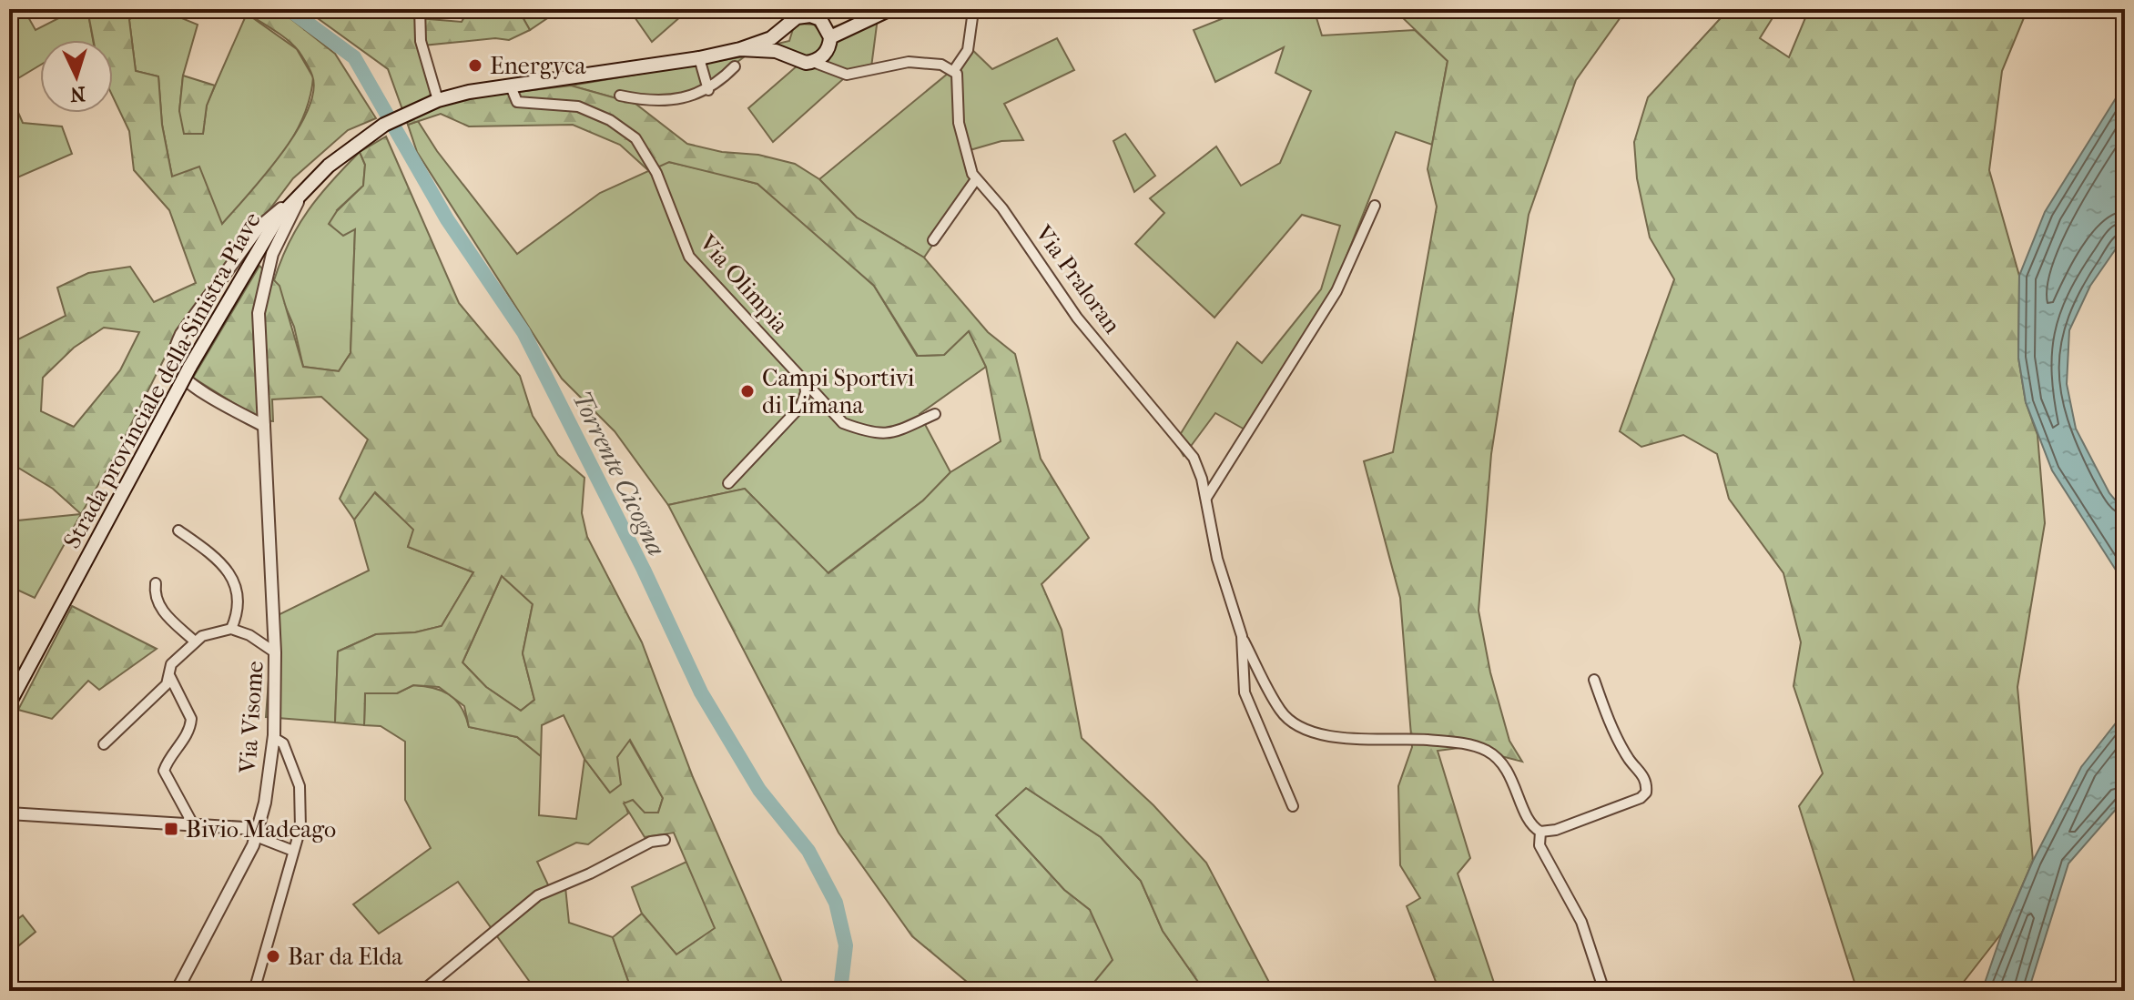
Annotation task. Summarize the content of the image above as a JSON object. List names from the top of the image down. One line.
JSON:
{"streets":{"main road":["Strada provinciale della Sinistra Piave"],"street":["Via Praloran","Via Olimpia","Via Visome"]},"crossings":[["Via Olimpia","Strada provinciale della Sinistra Piave"],["Strada provinciale della Sinistra Piave","Via Visome"]],"water":["Torrente Cicogna"],"places":{"other":["Energyca","Campi Sportivi di Limana","Bar da Elda"],"transit":["Bivio Madeago"]},"north":"bottom"}
